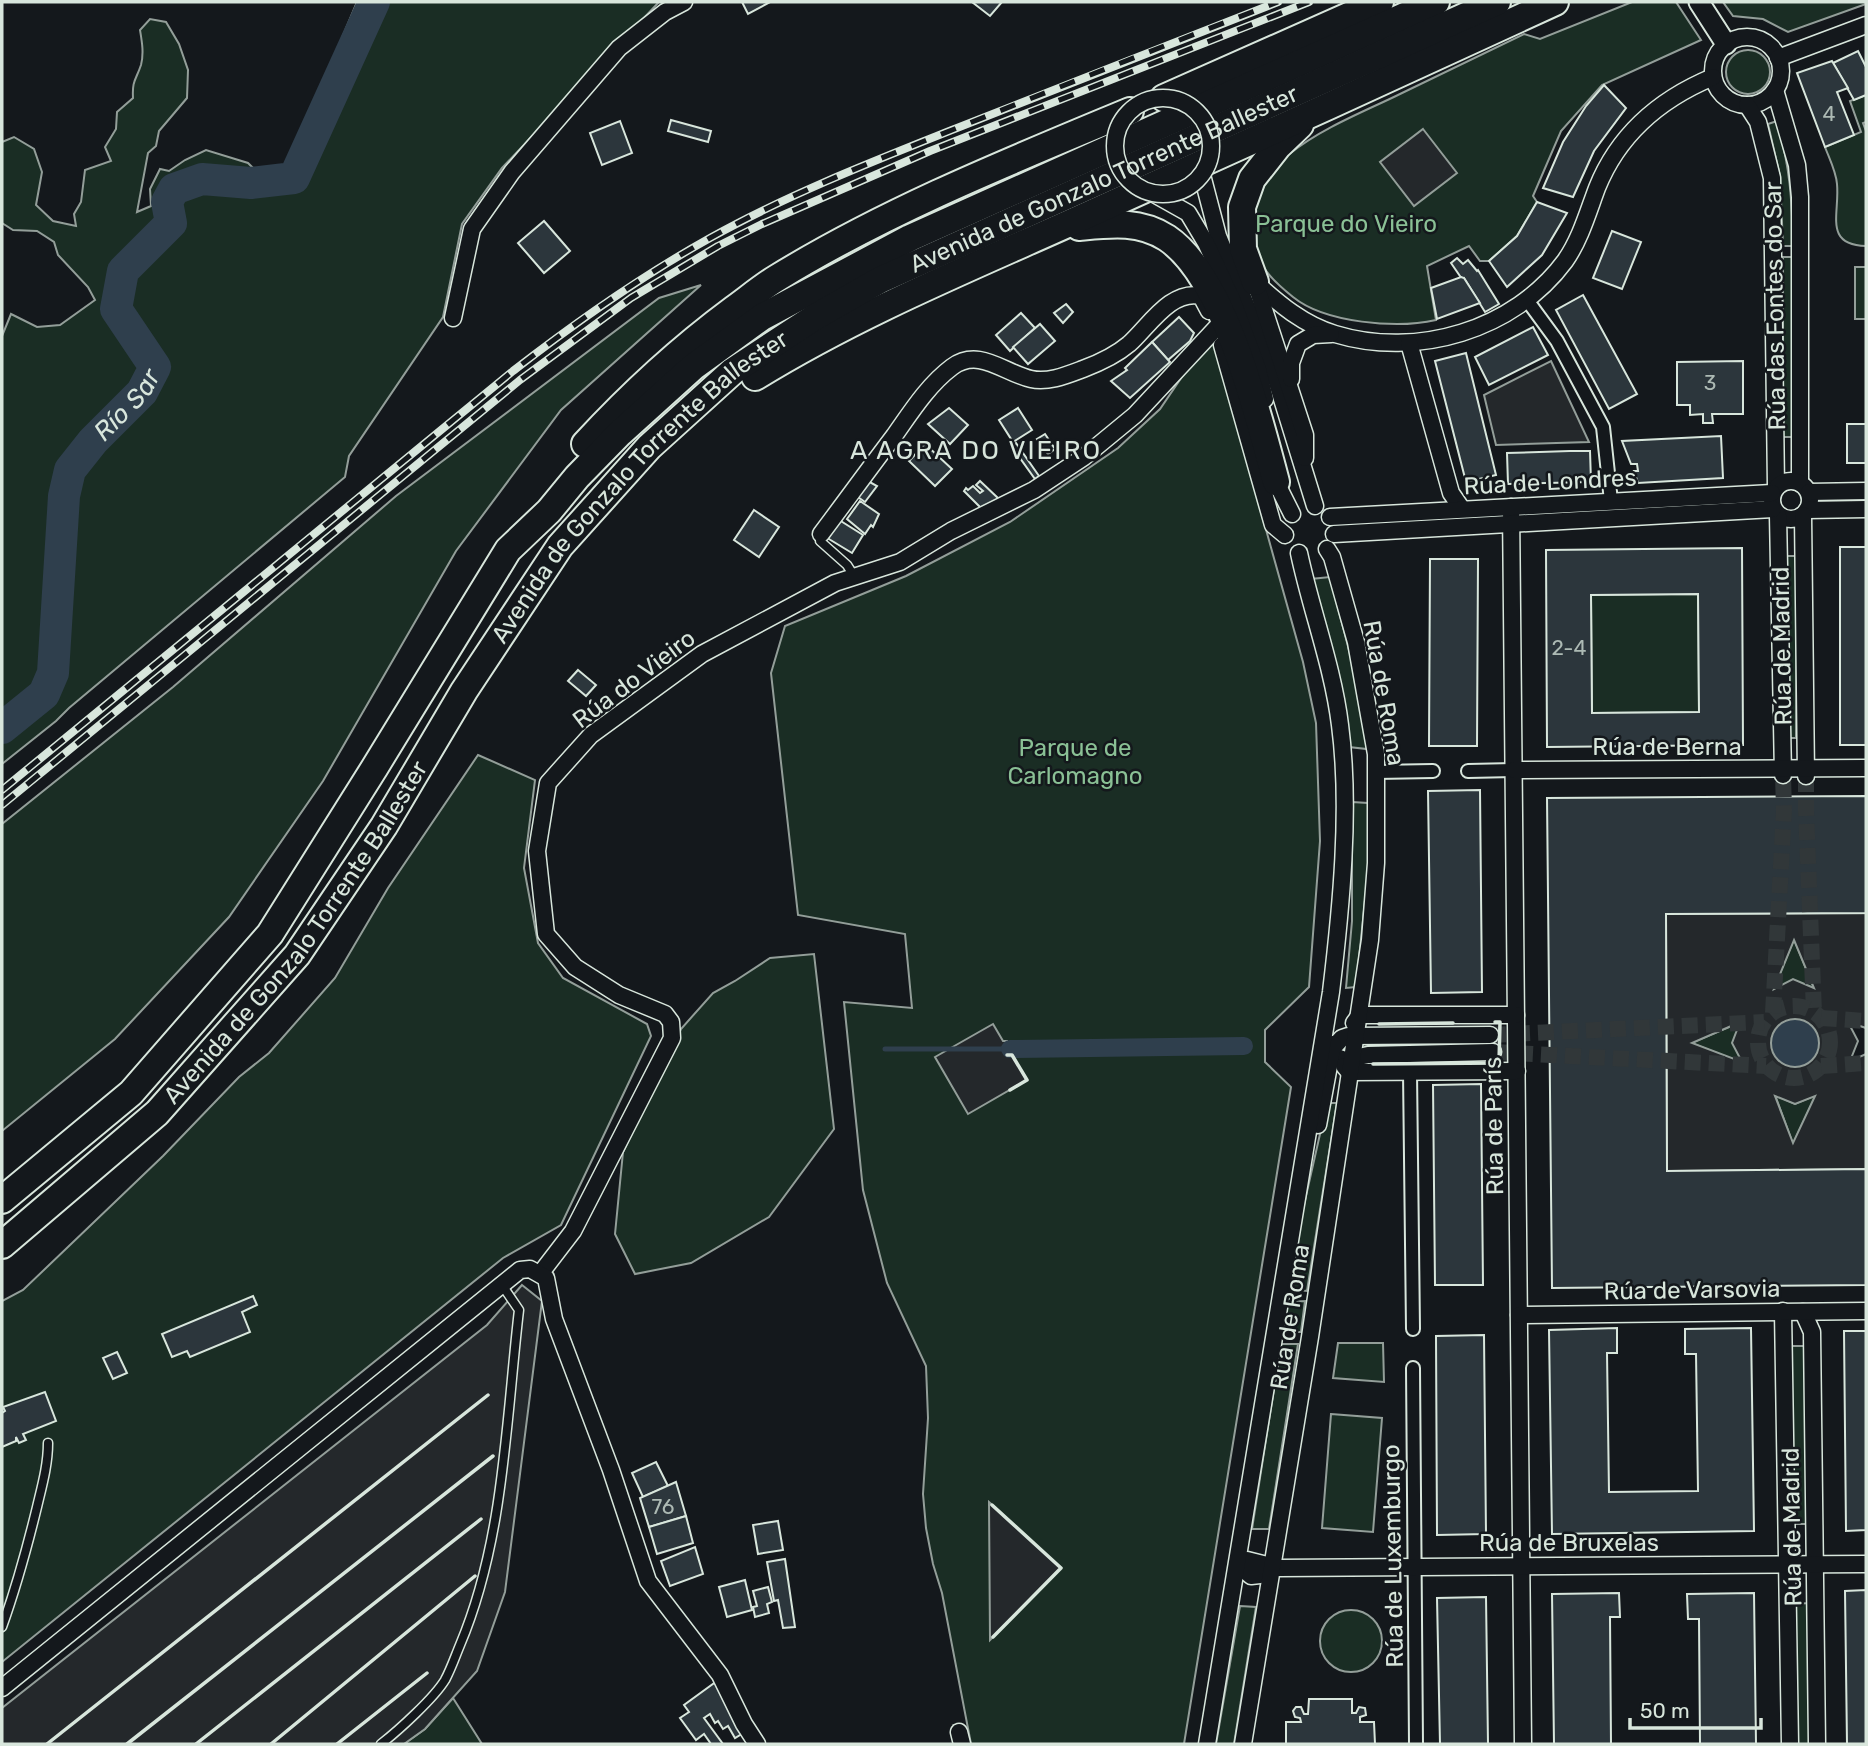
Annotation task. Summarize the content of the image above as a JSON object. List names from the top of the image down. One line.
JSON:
{"streets":{"highway":["Avenida de Gonzalo Torrente Ballester"],"street":["Rúa das Fontes do Sar","Rúa de Londres","Rúa de Madrid","Rúa do Vieiro","Rúa de Roma","Rúa de Berna","Rúa de París","Rúa de Varsovia","Rúa de Bruxelas","Rúa de Luxemburgo"]},"crossings":[["Rúa das Fontes do Sar","Rúa de Londres"],["Rúa das Fontes do Sar","Rúa de Madrid"],["Rúa de Londres","Rúa de Madrid"],["Rúa de Londres","Rúa de Roma"],["Rúa de Londres","Rúa de París"],["Rúa de Madrid","Rúa de Berna"],["Rúa de Madrid","Rúa de Varsovia"],["Rúa de Madrid","Rúa de Bruxelas"],["Rúa do Vieiro","Rúa de Roma"],["Rúa de Roma","Rúa de Bruxelas"],["Rúa de Berna","Rúa de París"],["Rúa de París","Rúa de Varsovia"],["Rúa de París","Rúa de Bruxelas"],["Rúa de Bruxelas","Rúa de Luxemburgo"]],"districts":["A AGRA DO VIEIRO"],"water":["Río Sar"],"parks":["Parque do Vieiro","Parque de Carlomagno"],"house_numbers":["4","3","2-4","76"],"scale_bar":"50 m"}
